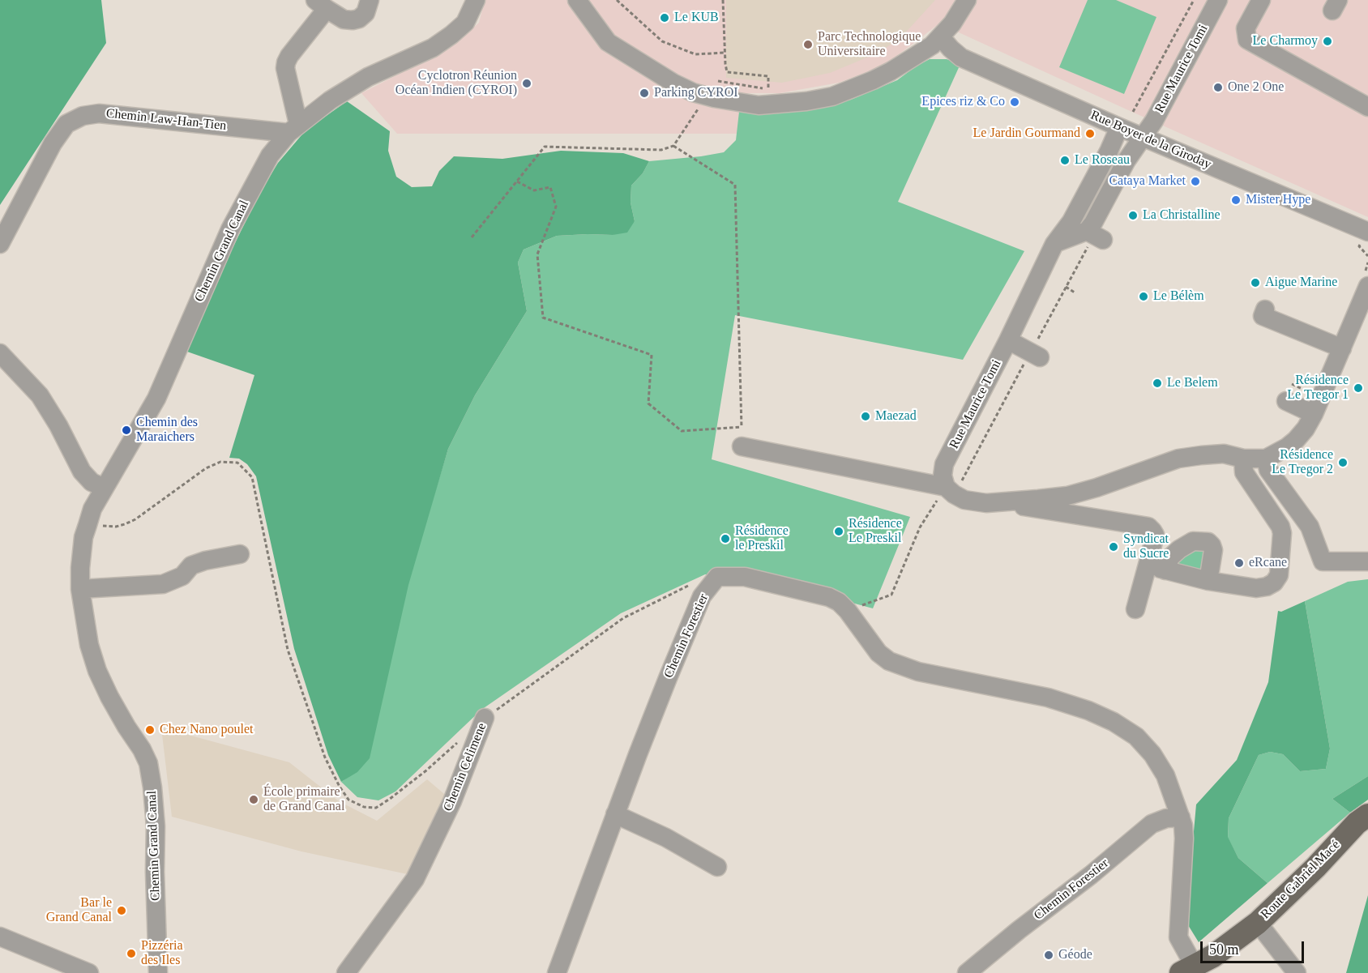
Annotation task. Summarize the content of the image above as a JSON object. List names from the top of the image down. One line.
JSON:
{"streets":{"main road":["Route Gabriel Macé"],"street":["Rue Maurice Tomi","Chemin Law-Han-Tien","Rue Boyer de la Giroday","Chemin Grand Canal","Chemin Forestier","Chemin Celimene"]},"crossings":[["Rue Maurice Tomi","Rue Boyer de la Giroday"],["Chemin Law-Han-Tien","Chemin Grand Canal"],["Chemin Forestier","Route Gabriel Macé"]],"places":["Le KUB","Le Charmoy","Parc Technologique Universitaire","Cyclotron Réunion Océan Indien (CYROI)","One 2 One","Parking CYROI","Epices riz & Co","Le Jardin Gourmand","Le Roseau","Cataya Market","Mister Hype","La Christalline","Aigue Marine","Le Bélèm","Le Belem","Résidence Le Tregor 1","Maezad","Chemin des Maraichers","Résidence Le Tregor 2","Résidence Le Preskil","Résidence le Preskil","Syndicat du Sucre","eRcane","Chez Nano poulet","École primaire de Grand Canal","Bar le Grand Canal","Pizzéria des Iles","Géode"],"scale_bar":"50 m"}
